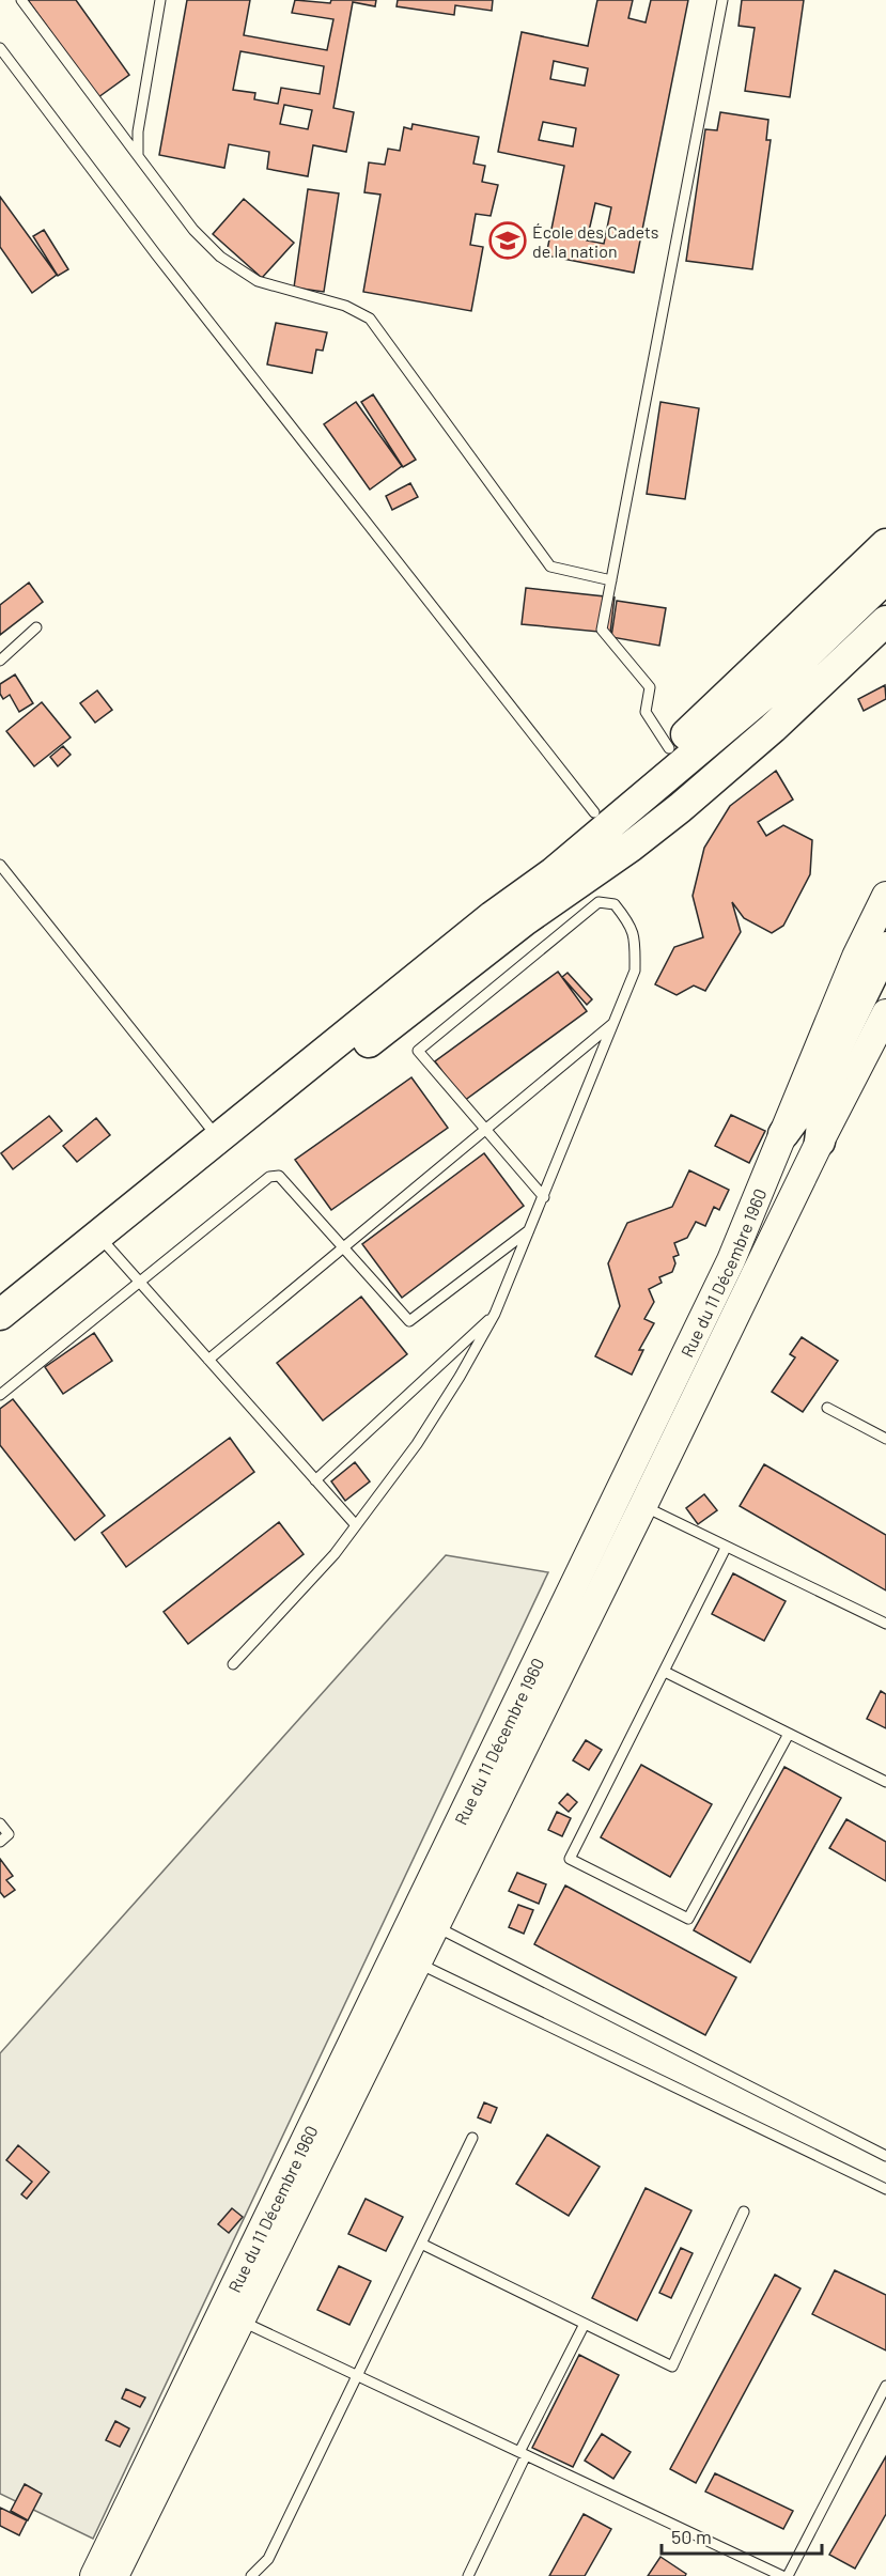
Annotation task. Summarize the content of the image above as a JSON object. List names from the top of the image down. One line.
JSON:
{"streets":{"main road":["Rue du 11 Décembre 1960"]},"places":{"school or university":["École des Cadets de la nation"]},"scale_bar":"50 m"}
